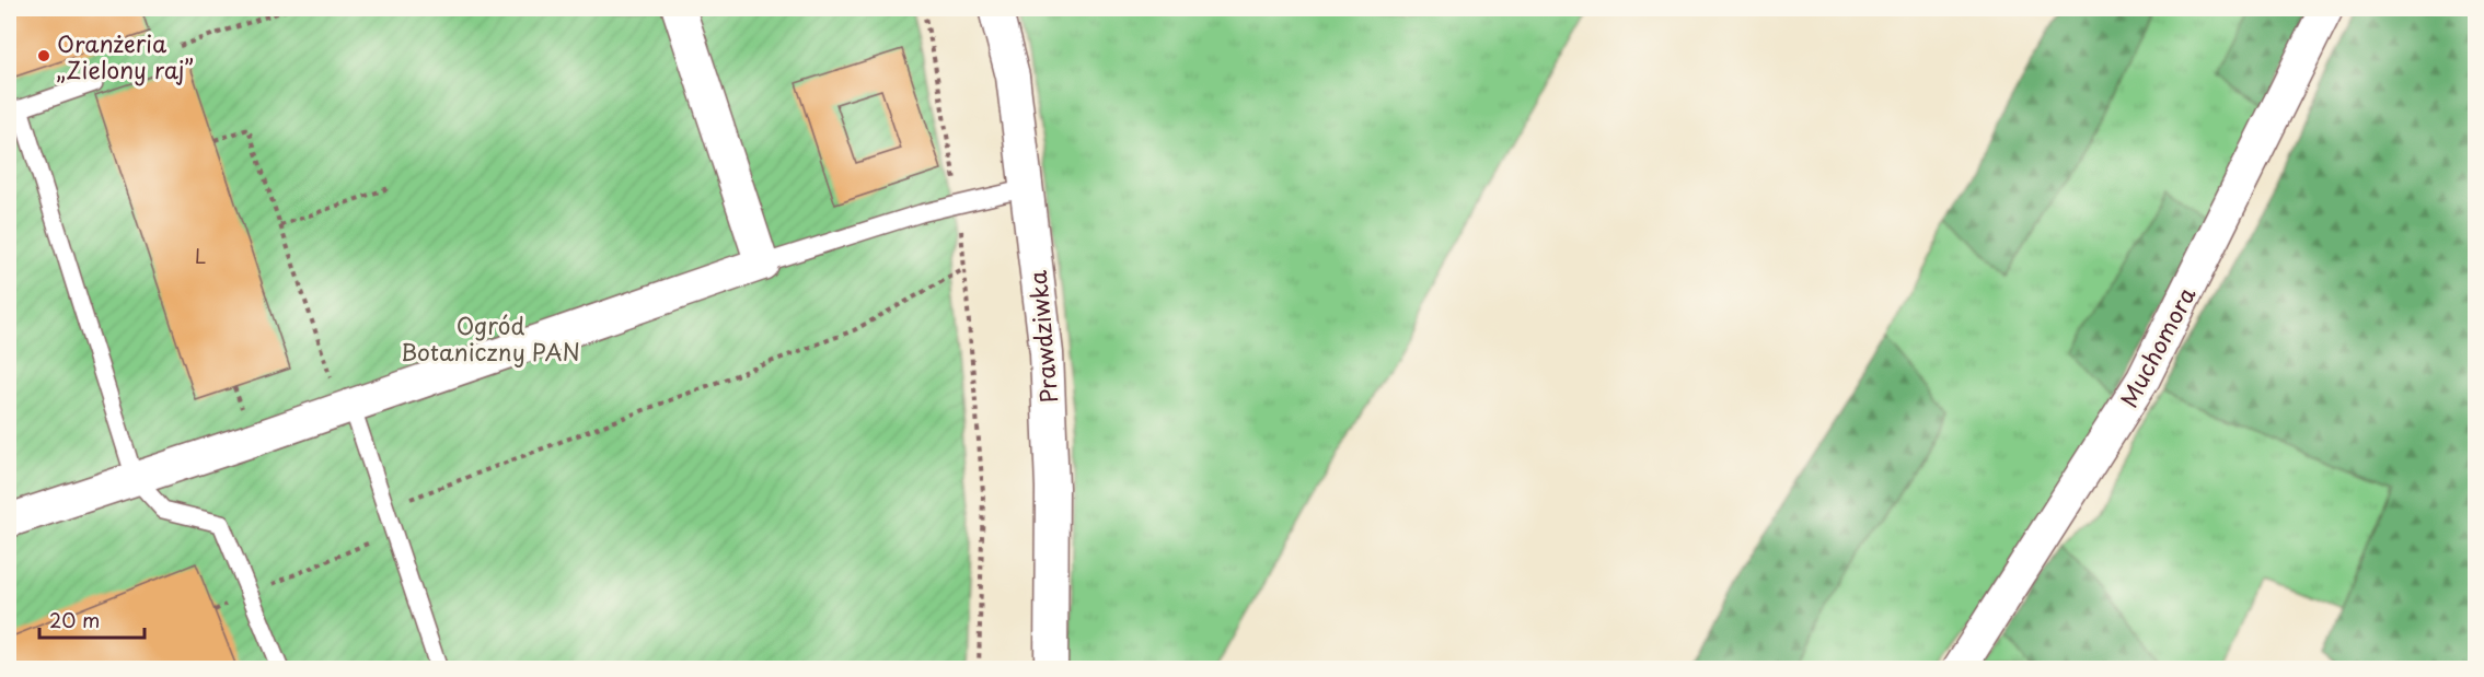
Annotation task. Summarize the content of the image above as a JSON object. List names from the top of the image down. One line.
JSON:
{"streets":{"street":["Prawdziwka","Muchomora"]},"parks":["Ogród Botaniczny PAN"],"places":["Oranżeria „Zielony raj”"],"house_numbers":["L"],"scale_bar":"20 m"}
